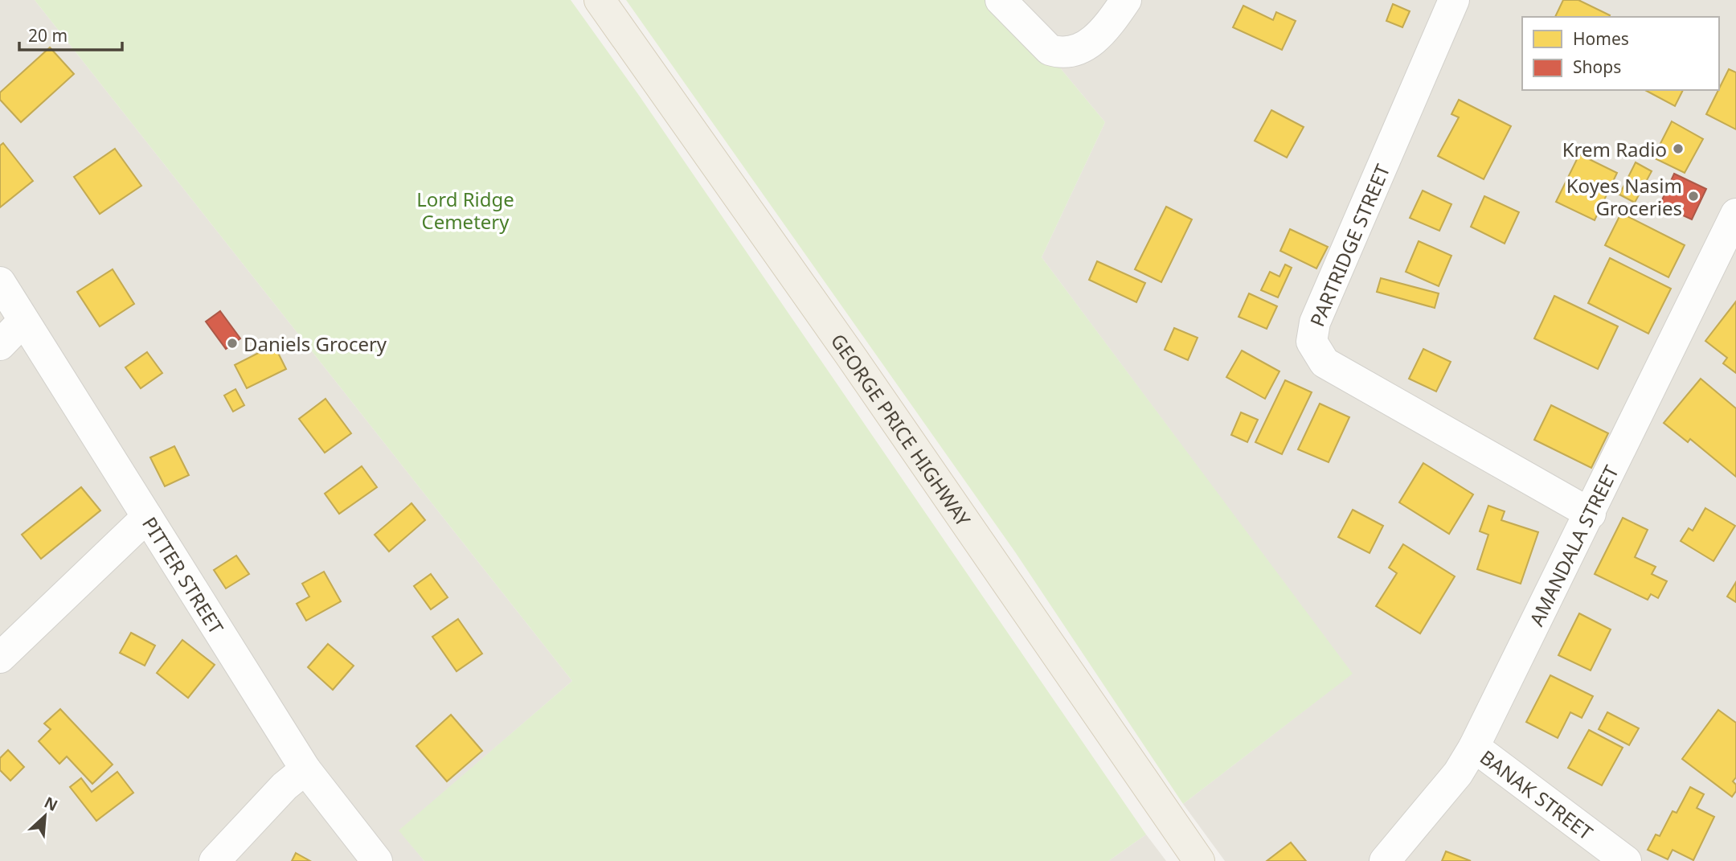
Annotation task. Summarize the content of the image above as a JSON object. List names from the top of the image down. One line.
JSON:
{"streets":{"main road":["GEORGE PRICE HIGHWAY"],"street":["PARTRIDGE STREET","AMANDALA STREET","PITTER STREET","BANAK STREET"]},"crossings":[["PARTRIDGE STREET","AMANDALA STREET"],["AMANDALA STREET","BANAK STREET"]],"parks":["Lord Ridge Cemetery"],"places":["Krem Radio","Koyes Nasim Groceries","Daniels Grocery"],"legend":["Homes","Shops"],"scale_bar":"20 m","north":"top right"}
